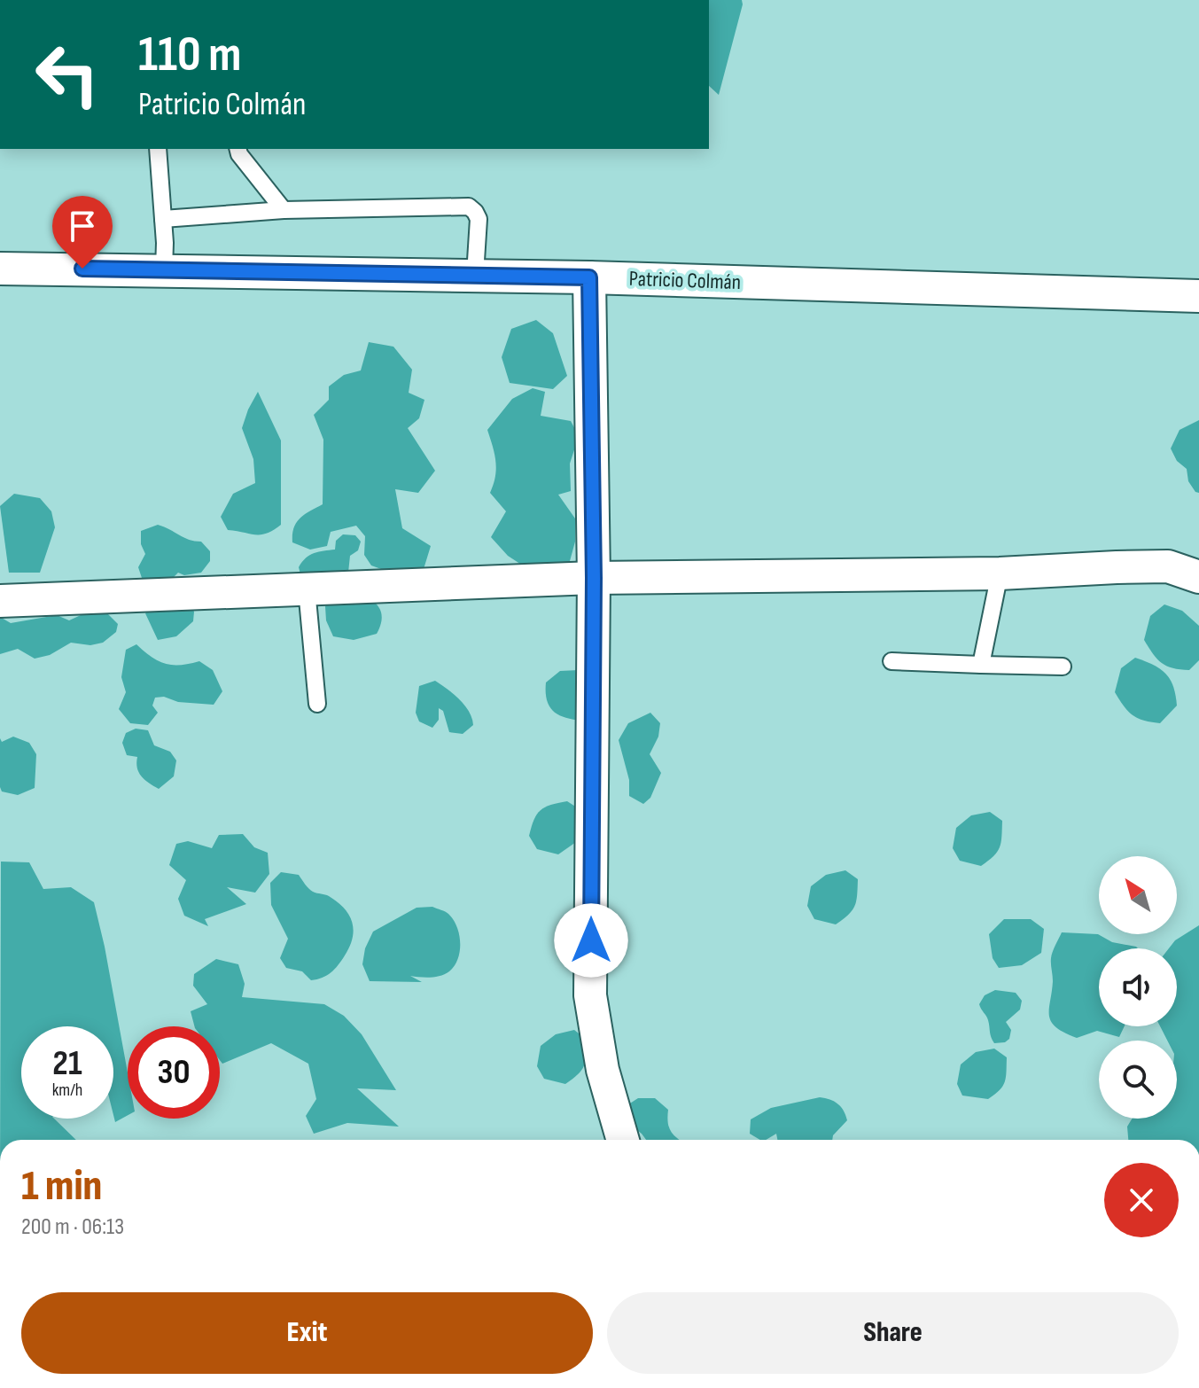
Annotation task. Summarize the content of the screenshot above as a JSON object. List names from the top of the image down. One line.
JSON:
{"streets":{"street":["Patricio Colmán"]},"north":"top left","page":{"turn":["110 m","Patricio Colmán"],"speed":"21 km/h","limit":"30","heading":["1 min","200 m · 06:13"],"buttons":["Exit","Share"]}}
